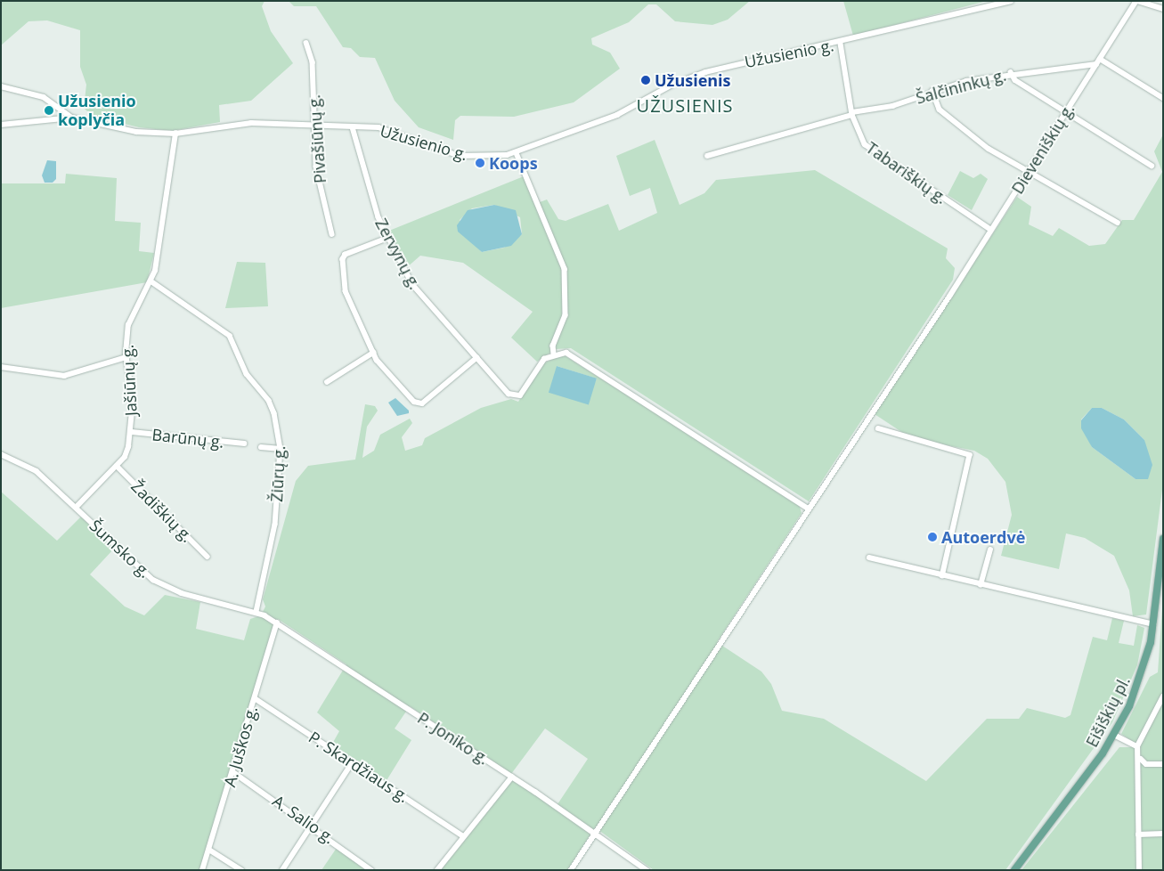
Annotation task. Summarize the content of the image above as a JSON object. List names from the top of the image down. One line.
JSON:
{"streets":{"main road":["Eišiškių pl."],"street":["Užusienio g.","Šalčininkų g.","Pivašiūnų g.","Dieveniškių g.","Tabariškių g.","Zervynų g.","Jašiūnų g.","Barūnų g.","Žiūrų g.","Žadiškių g.","Šumsko g.","P. Joniko g.","A. Juškos g.","P. Skardžiaus g.","A. Salio g."]},"crossings":[["Užusienio g.","Pivašiūnų g."],["Užusienio g.","Tabariškių g."],["Užusienio g.","Zervynų g."],["Užusienio g.","Jašiūnų g."],["Šalčininkų g.","Dieveniškių g."],["Šalčininkų g.","Tabariškių g."],["Dieveniškių g.","Tabariškių g."],["Dieveniškių g.","P. Joniko g."],["Jašiūnų g.","Barūnų g."],["Jašiūnų g.","Žiūrų g."],["Jašiūnų g.","Žadiškių g."],["Jašiūnų g.","Šumsko g."],["Žiūrų g.","Šumsko g."],["Žiūrų g.","P. Joniko g."],["Šumsko g.","P. Joniko g."],["P. Joniko g.","A. Juškos g."],["A. Juškos g.","P. Skardžiaus g."],["A. Juškos g.","A. Salio g."]],"districts":["UŽUSIENIS"],"places":["Užusienis","Užusienio koplyčia","Koops","Autoerdvė"]}
